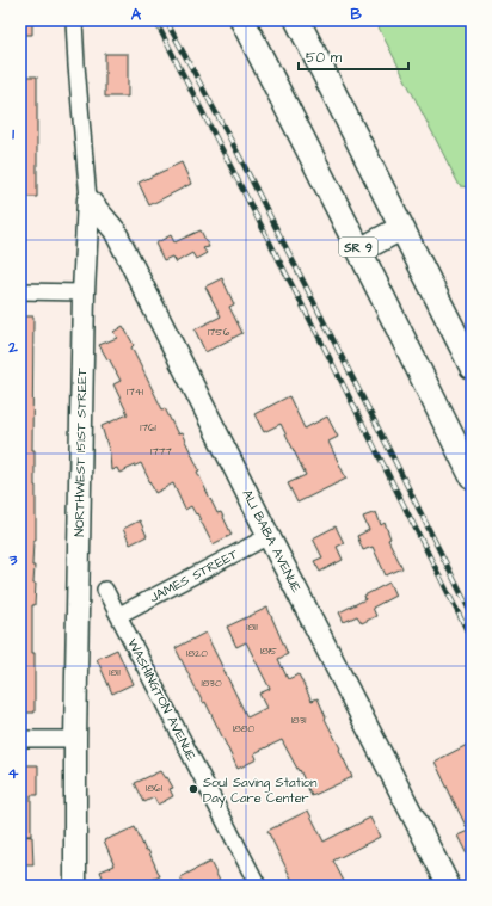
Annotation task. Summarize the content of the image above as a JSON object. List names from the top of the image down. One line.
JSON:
{"streets":{"main road":["SR 9"],"street":["NORTHWEST 151ST STREET","ALI BABA AVENUE","JAMES STREET","WASHINGTON AVENUE"]},"crossings":[["NORTHWEST 151ST STREET","ALI BABA AVENUE"],["ALI BABA AVENUE","JAMES STREET"],["JAMES STREET","WASHINGTON AVENUE"]],"places":["Soul Saving Station Day Care Center"],"house_numbers":["1756","1741","1761","1777","1811","1815","1820","1811","1830","1831","1880","1861"],"scale_bar":"50 m","grid":{"columns":["A","B"],"rows":["1","2","3","4"]}}
